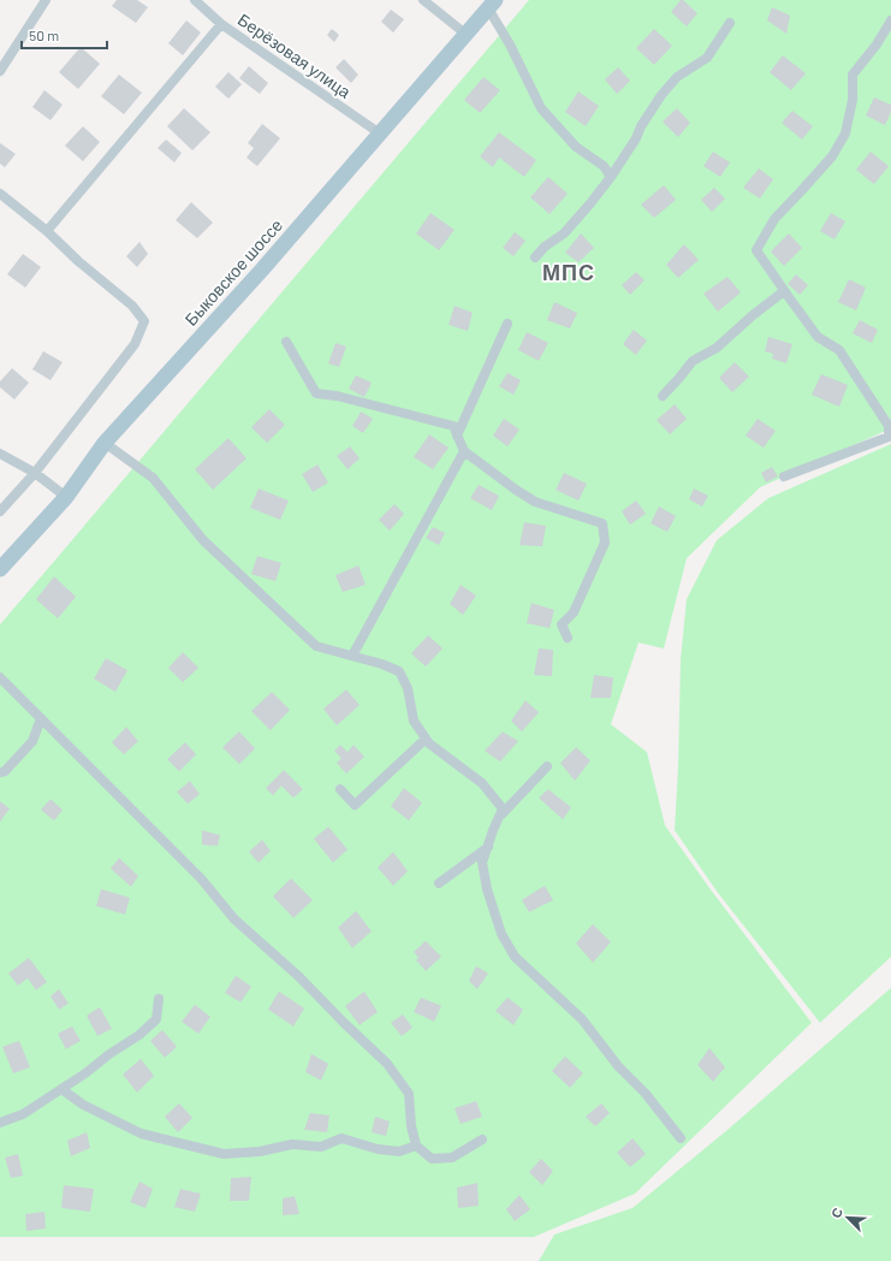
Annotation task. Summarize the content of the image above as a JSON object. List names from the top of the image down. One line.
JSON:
{"streets":{"main road":["Быковское шоссе"],"street":["Берёзовая улица"]},"crossings":[["Берёзовая улица","Быковское шоссе"]],"districts":["МПС"],"scale_bar":"50 m","north":"top left"}
